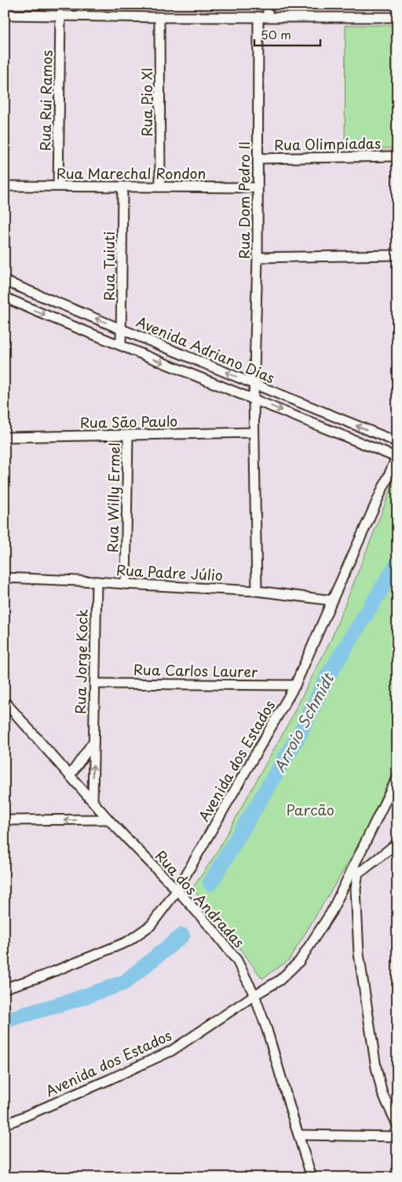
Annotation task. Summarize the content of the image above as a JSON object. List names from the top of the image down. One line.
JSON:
{"streets":{"street":["Rua Rui Ramos","Rua Pio XI","Rua Olimpíadas","Rua Marechal Rondon","Rua Dom Pedro II","Rua Tuiuti","Avenida Adriano Dias","Rua São Paulo","Rua Willy Ermel","Rua Padre Júlio","Rua Jorge Kock","Rua Carlos Laurer","Avenida dos Estados","Rua dos Andradas"]},"crossings":[["Rua Rui Ramos","Rua Marechal Rondon"],["Rua Pio XI","Rua Marechal Rondon"],["Rua Olimpíadas","Rua Dom Pedro II"],["Rua Marechal Rondon","Rua Dom Pedro II"],["Rua Marechal Rondon","Rua Tuiuti"],["Rua Dom Pedro II","Avenida Adriano Dias"],["Rua Dom Pedro II","Rua São Paulo"],["Rua Dom Pedro II","Rua Padre Júlio"],["Rua Tuiuti","Avenida Adriano Dias"],["Avenida Adriano Dias","Avenida dos Estados"],["Rua São Paulo","Rua Willy Ermel"],["Rua Willy Ermel","Rua Padre Júlio"],["Rua Padre Júlio","Rua Jorge Kock"],["Rua Padre Júlio","Avenida dos Estados"],["Rua Jorge Kock","Rua Carlos Laurer"],["Rua Jorge Kock","Rua dos Andradas"],["Rua Carlos Laurer","Avenida dos Estados"],["Avenida dos Estados","Rua dos Andradas"]],"water":["Arroio Schmidt"],"parks":["Parcão"],"scale_bar":"50 m"}
